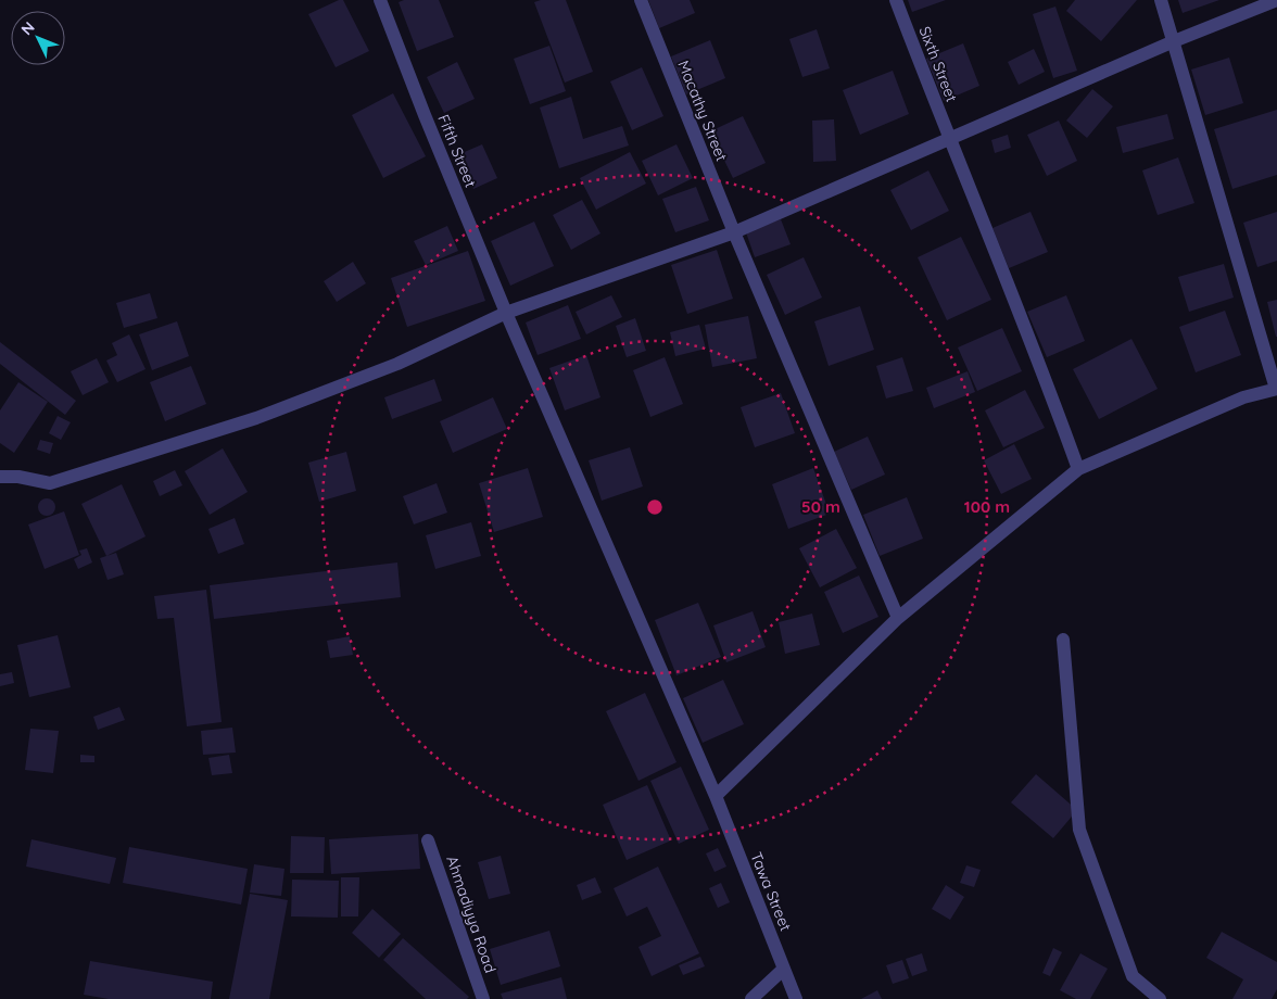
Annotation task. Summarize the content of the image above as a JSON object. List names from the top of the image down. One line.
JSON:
{"streets":{"street":["Sixth Street","Macathy Street","Fifth Street","Tawa Street","Ahmadiyya Road"]},"crossings":[["Fifth Street","Tawa Street"]],"north":"top left","rings":["50 m","100 m"]}
